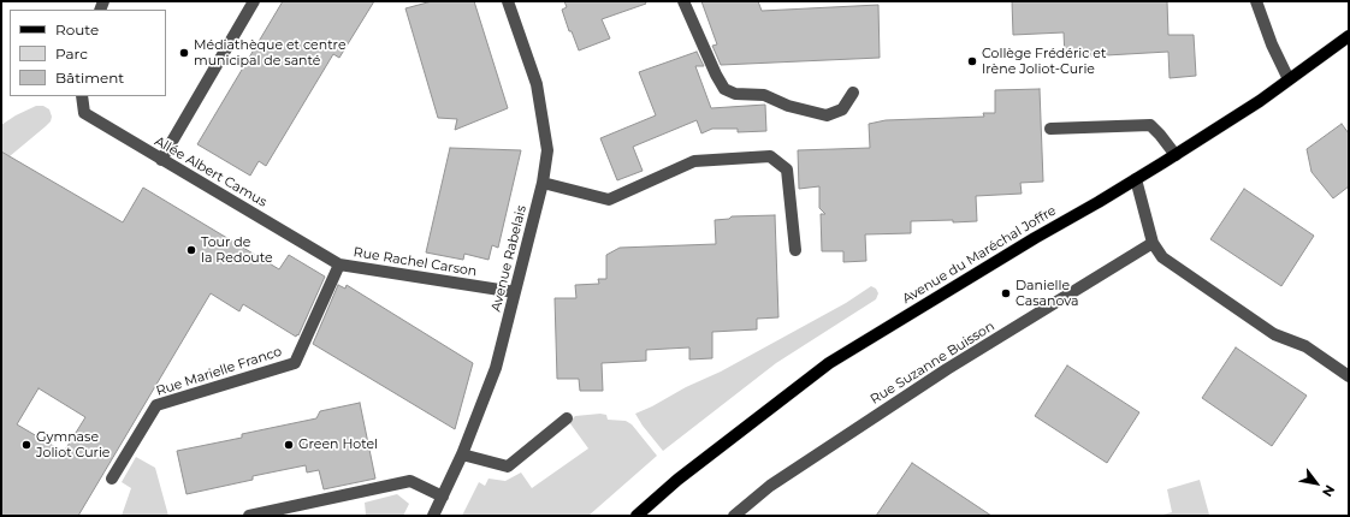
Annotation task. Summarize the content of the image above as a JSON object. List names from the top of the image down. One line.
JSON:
{"streets":{"main road":["Avenue du Maréchal Joffre"],"street":["Allée Albert Camus","Avenue Rabelais","Rue Rachel Carson","Rue Suzanne Buisson","Rue Marielle Franco"]},"crossings":[["Allée Albert Camus","Rue Rachel Carson"],["Allée Albert Camus","Rue Marielle Franco"],["Avenue Rabelais","Rue Rachel Carson"],["Rue Rachel Carson","Rue Marielle Franco"]],"places":["Médiathèque et centre municipal de santé","Collège Frédéric et Irène Joliot-Curie","Tour de la Redoute","Danielle Casanova","Gymnase Joliot Curie","Green Hotel"],"legend":["Route","Parc","Bâtiment"],"north":"bottom right"}
